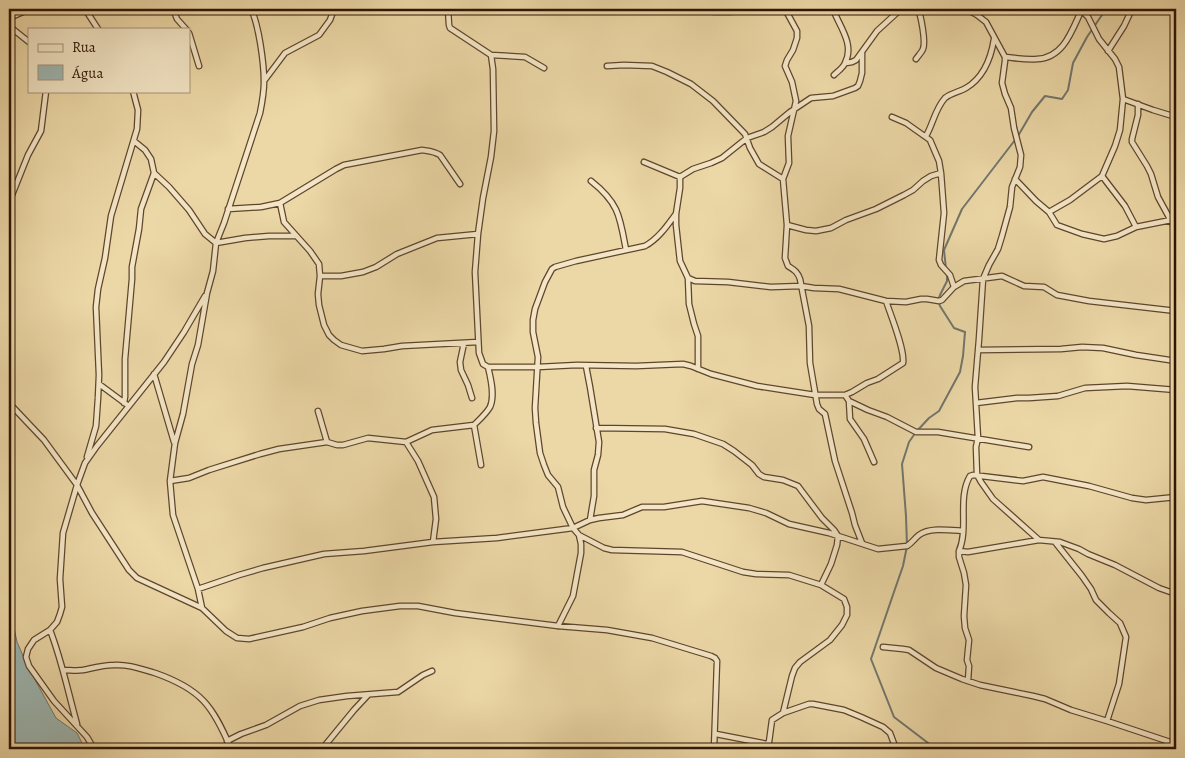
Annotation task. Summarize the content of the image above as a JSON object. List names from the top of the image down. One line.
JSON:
{"legend":["Rua","Água"]}
